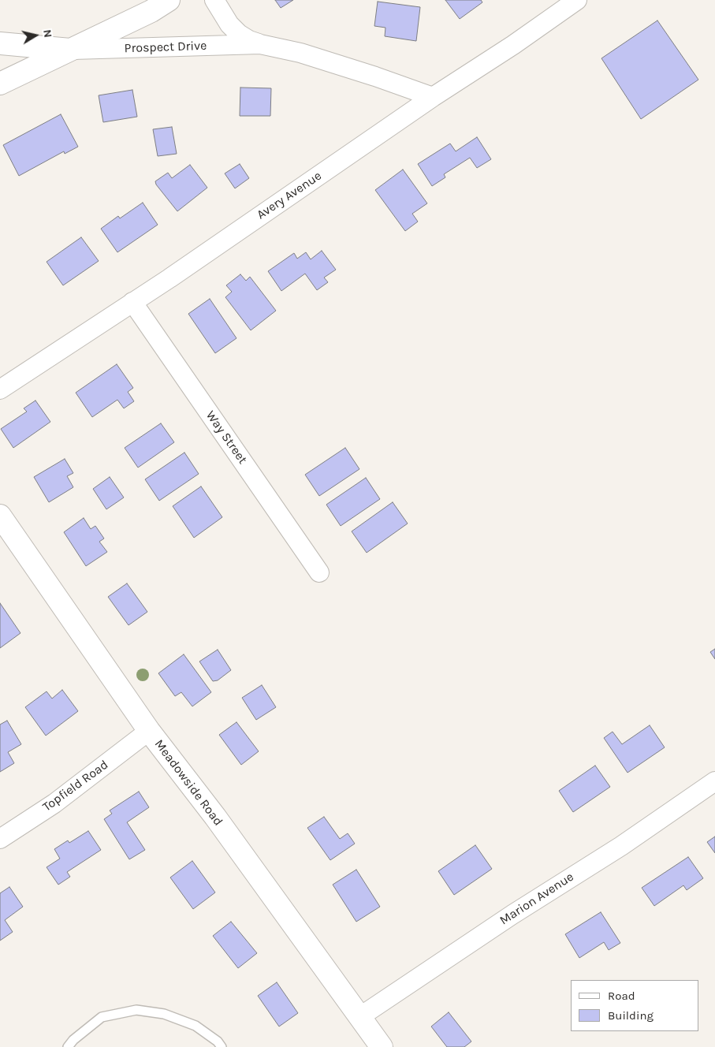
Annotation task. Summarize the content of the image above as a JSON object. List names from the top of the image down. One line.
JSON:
{"streets":{"main road":["Meadowside Road"],"street":["Prospect Drive","Avery Avenue","Way Street","Topfield Road","Marion Avenue"]},"crossings":[["Prospect Drive","Avery Avenue"],["Avery Avenue","Way Street"],["Meadowside Road","Topfield Road"],["Meadowside Road","Marion Avenue"]],"legend":["Road","Building"],"north":"right"}
